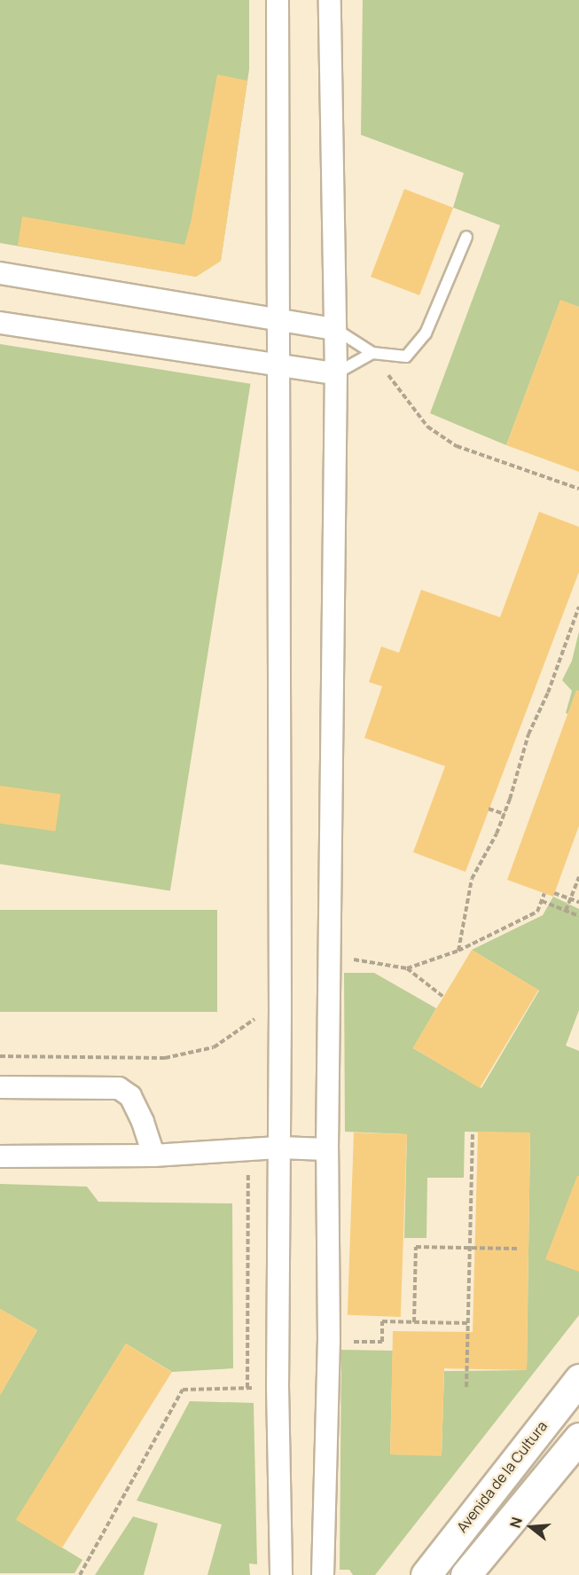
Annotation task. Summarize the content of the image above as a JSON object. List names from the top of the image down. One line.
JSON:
{"streets":{"main road":["Avenida de la Cultura"]},"north":"left"}
